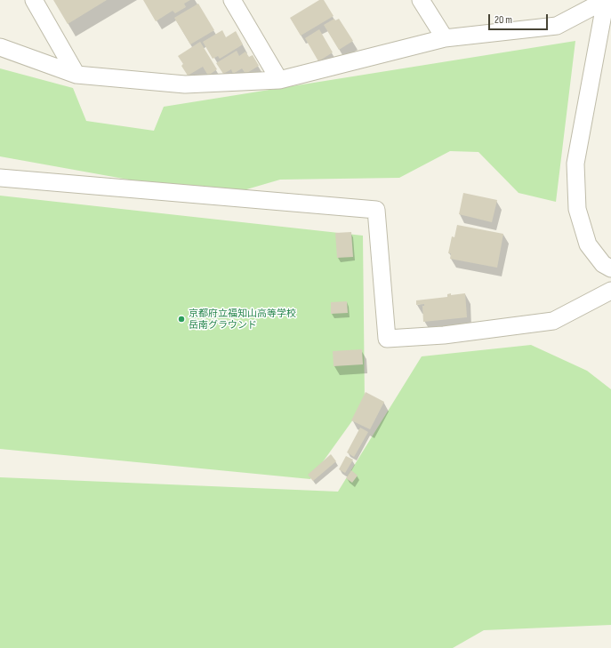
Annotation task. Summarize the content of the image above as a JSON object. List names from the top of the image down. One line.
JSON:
{"places":["京都府立福知山高等学校 岳南グラウンド"],"scale_bar":"20 m"}
